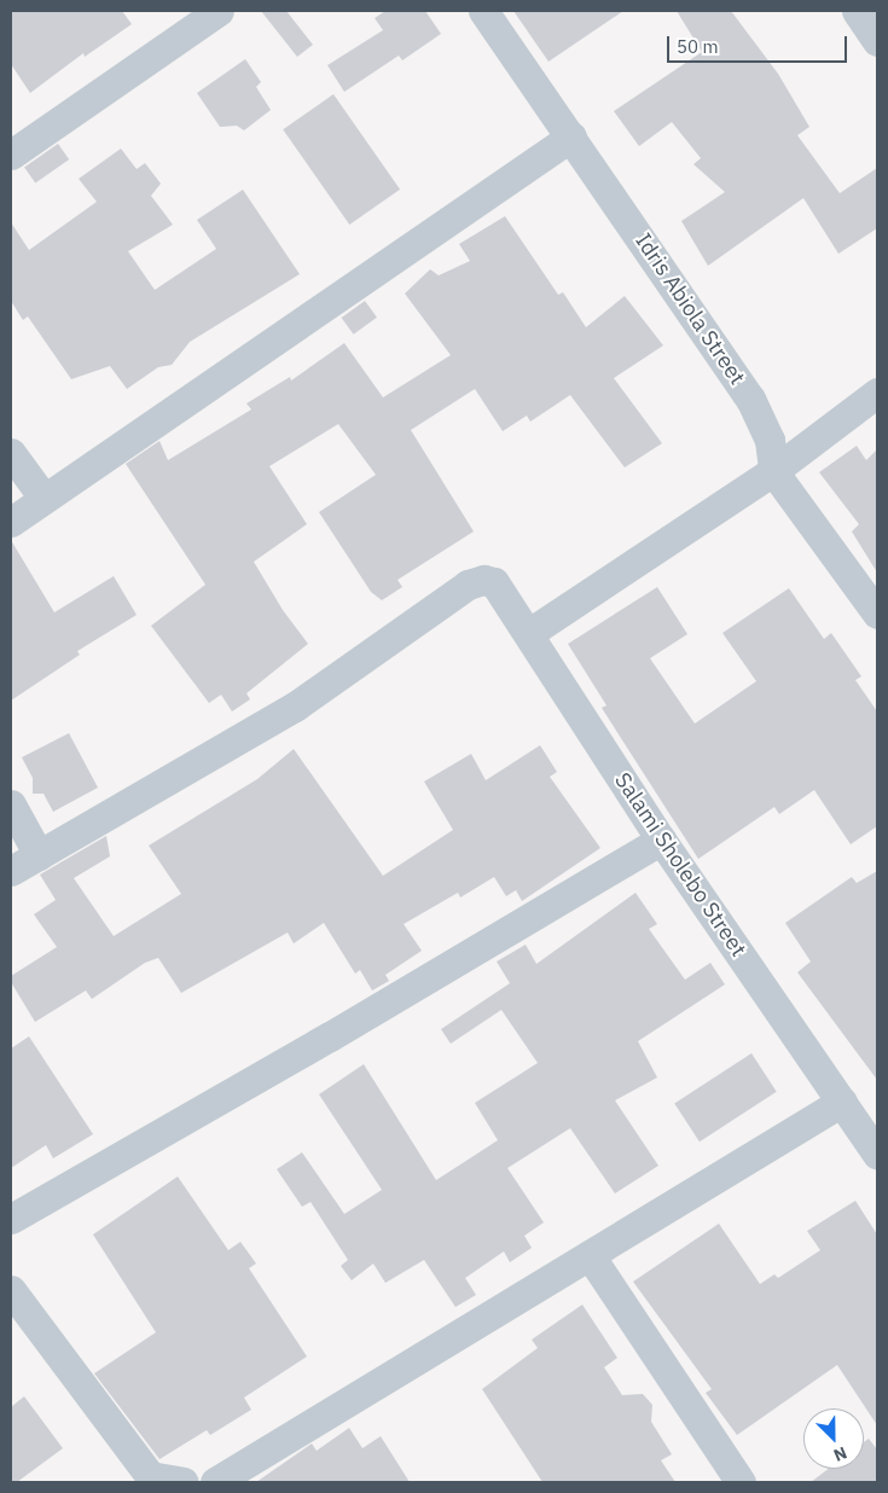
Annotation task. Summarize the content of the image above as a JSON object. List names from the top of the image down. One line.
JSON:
{"streets":{"street":["Idris Abiola Street","Salami Sholebo Street"]},"scale_bar":"50 m","north":"bottom right"}
